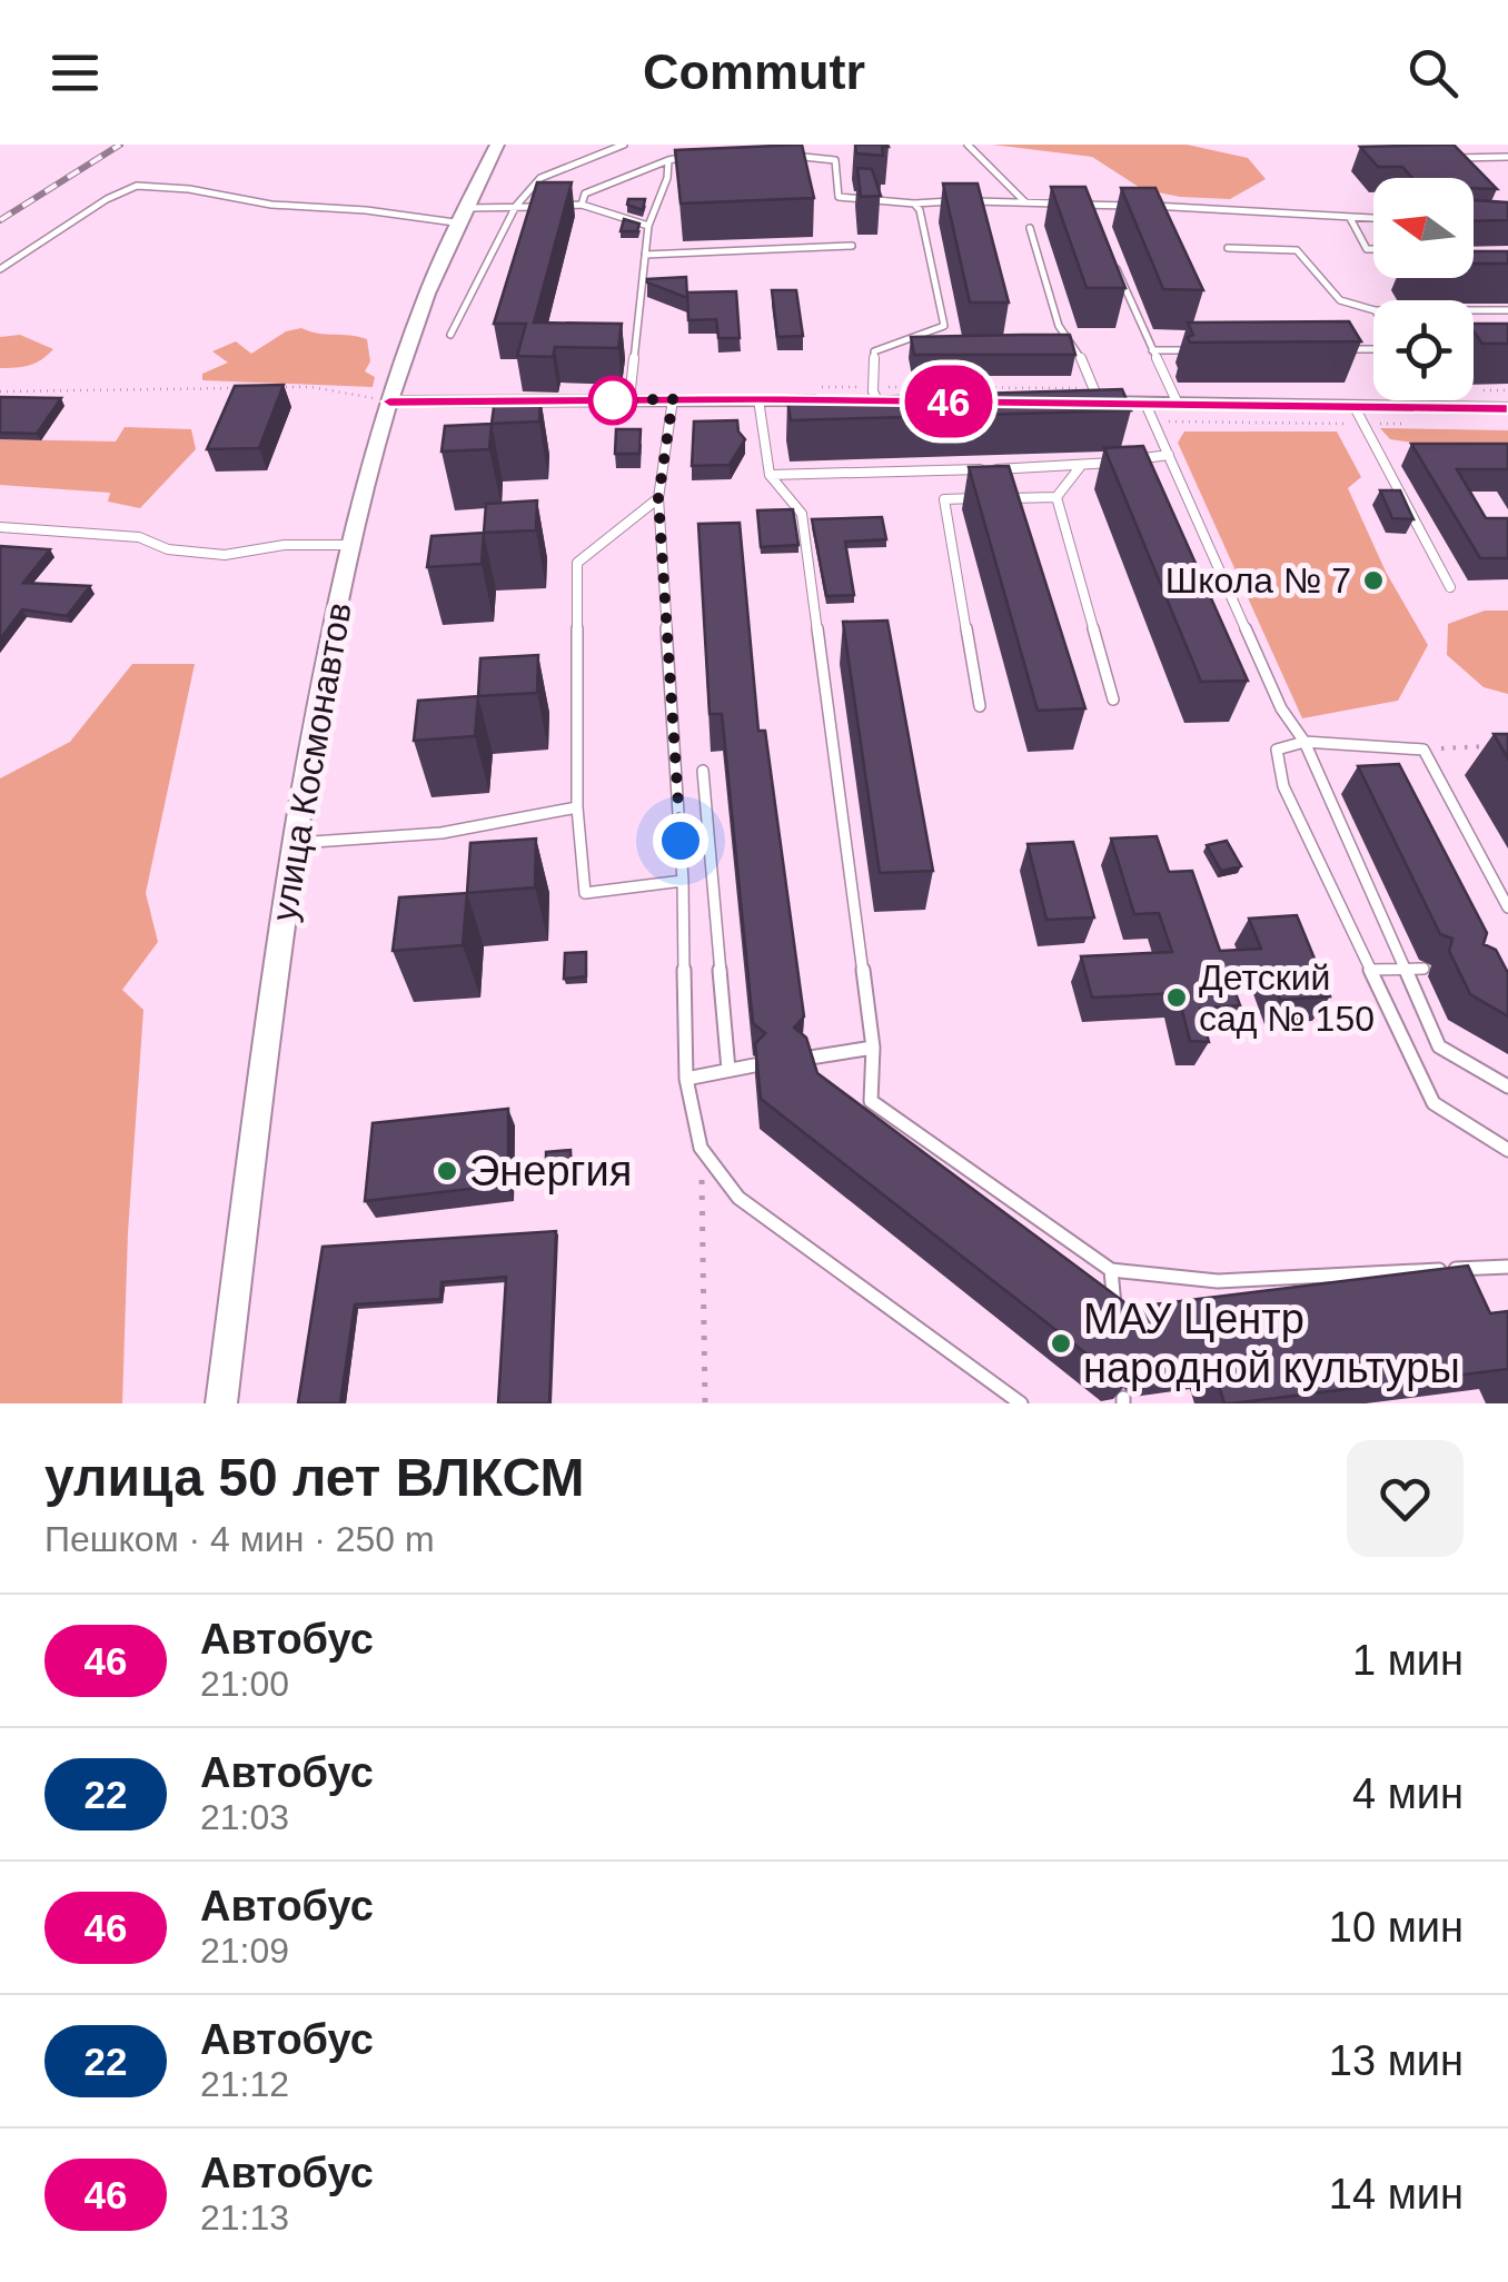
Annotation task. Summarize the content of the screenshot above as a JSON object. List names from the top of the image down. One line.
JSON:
{"streets":{"street":["улица Космонавтов"]},"places":["Школа № 7","Детский сад № 150","Энергия","МАУ Центр народной культуры"],"lines":["bus line 46"],"north":"left","page":{"header":"Commutr","on_map":"46","heading":["улица 50 лет ВЛКСМ","Пешком · 4 мин · 250 m"],"list":[{"mark":"46","name":"Автобус","note":"21:00","value":"1 мин"},{"mark":"22","name":"Автобус","note":"21:03","value":"4 мин"},{"mark":"46","name":"Автобус","note":"21:09","value":"10 мин"},{"mark":"22","name":"Автобус","note":"21:12","value":"13 мин"},{"mark":"46","name":"Автобус","note":"21:13","value":"14 мин"}]}}
